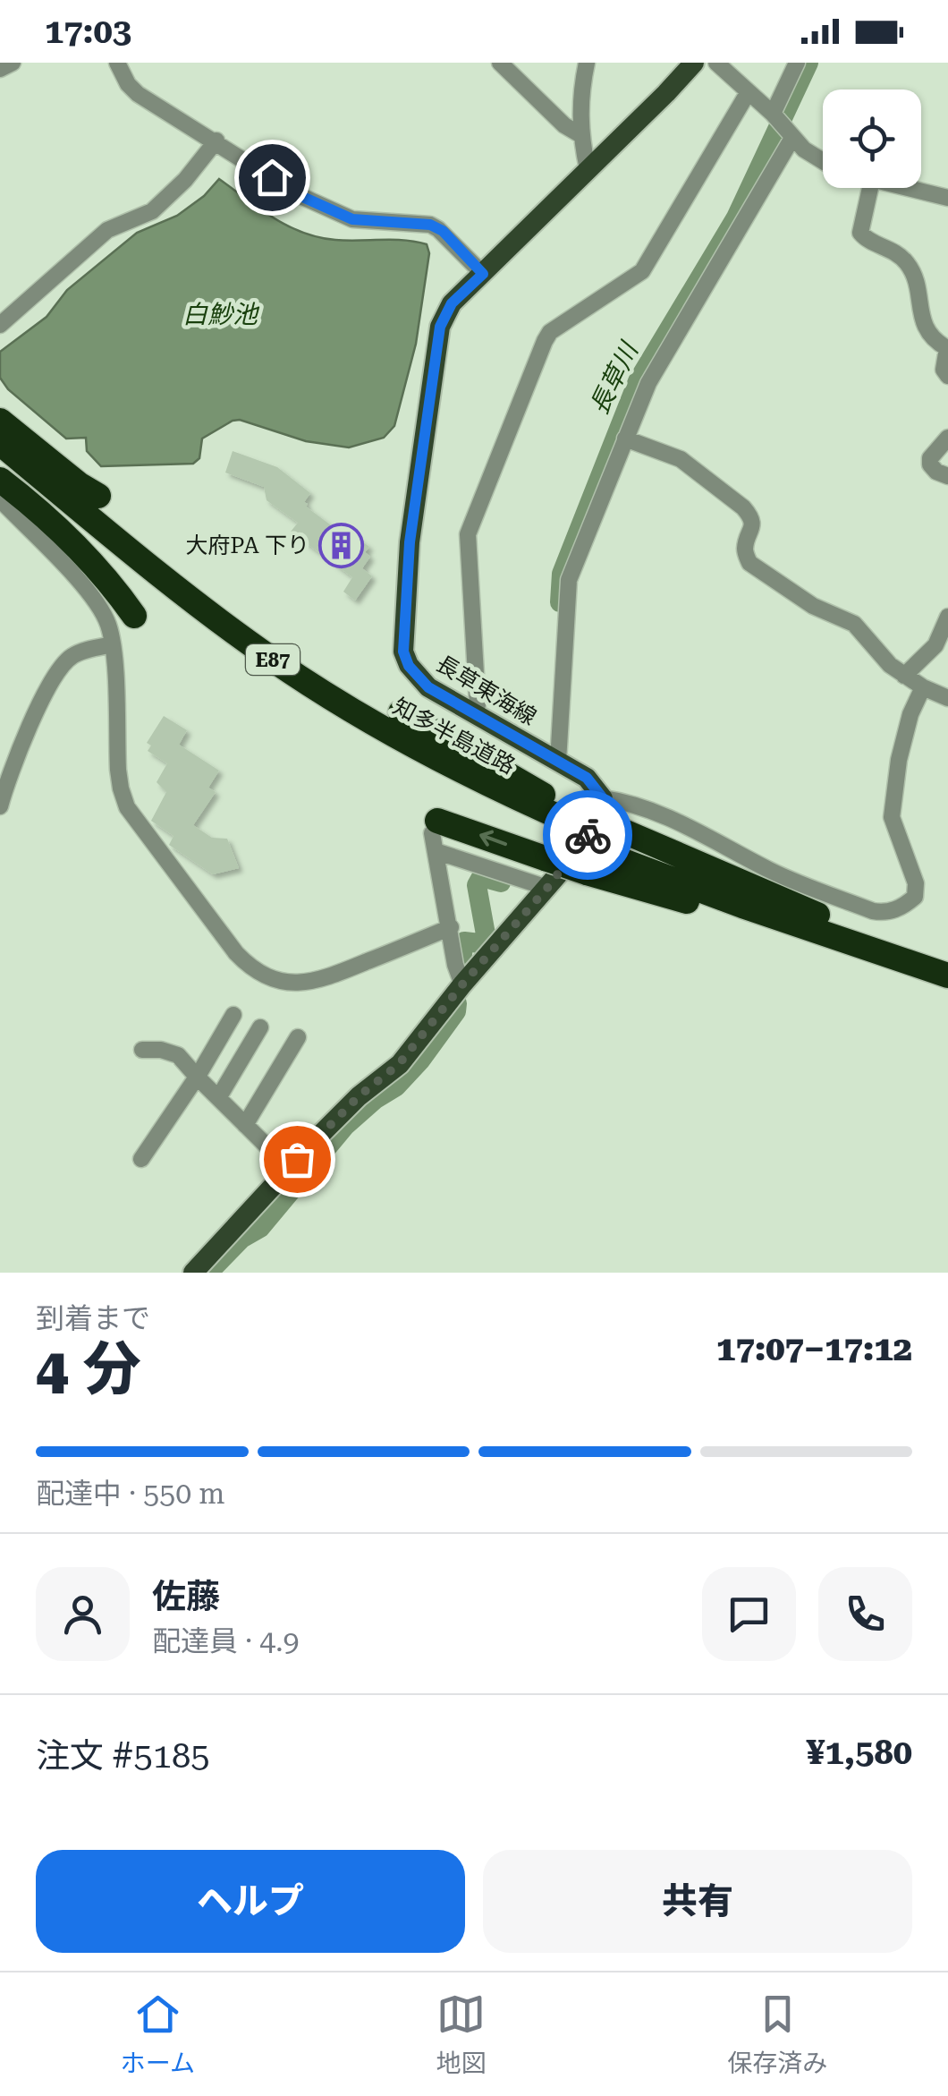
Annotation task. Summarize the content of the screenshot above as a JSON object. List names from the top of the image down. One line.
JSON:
{"streets":{"highway":["E87","知多半島道路"],"main road":["長草東海線"]},"crossings":[["長草東海線","知多半島道路"]],"water":["白魦池","長草川"],"places":{"building":["大府PA 下り"]},"page":{"status":"17:03","heading":["4 分","到着まで","17:07–17:12"],"panel":["佐藤","配達員 · 4.9","注文 #5185","¥1,580"],"bar":"配達中 · 550 m","buttons":["ヘルプ","共有"],"tabs":["ホーム","地図","保存済み"]}}
